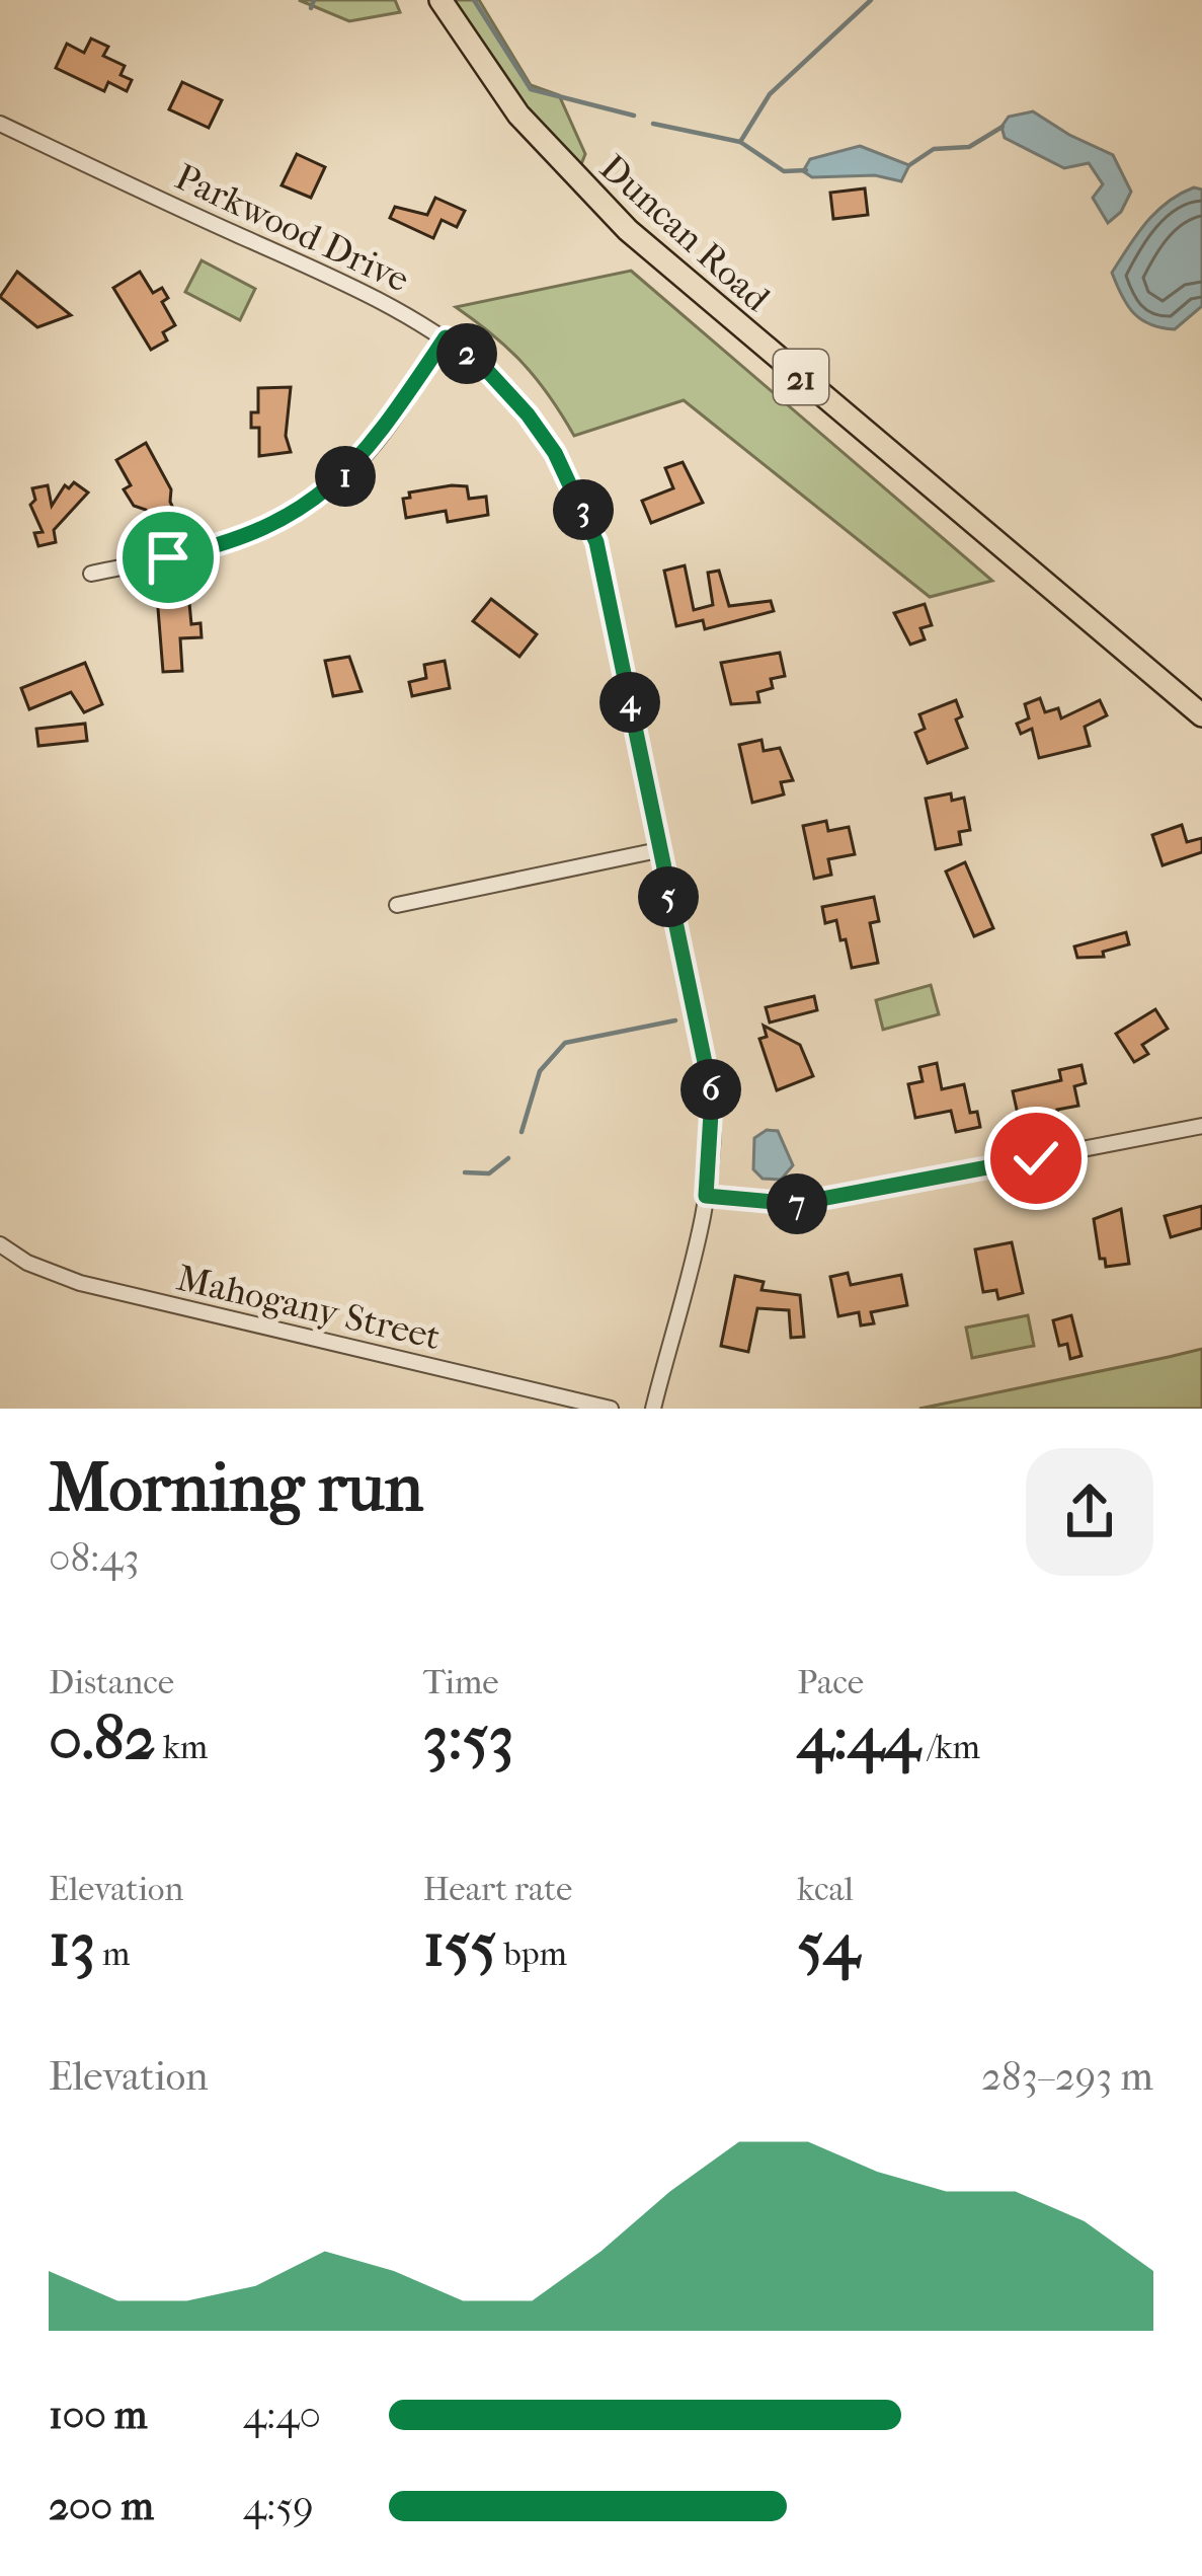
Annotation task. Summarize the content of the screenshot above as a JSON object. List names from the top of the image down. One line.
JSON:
{"streets":{"highway":["Duncan Road","21"],"street":["Parkwood Drive","Mahogany Street"]},"page":{"pins":["2","1","3","4","5","6","7"],"heading":["Morning run","08:43"],"stats":[["Distance","0.82 km"],["Time","3:53"],["Pace","4:44 /km"],["Elevation","13 m"],["Heart rate","155 bpm"],["kcal","54"]],"chart":["Elevation","283–293 m"],"list":[{"name":"100 m","note":"4:40"},{"name":"200 m","note":"4:59"}]}}
